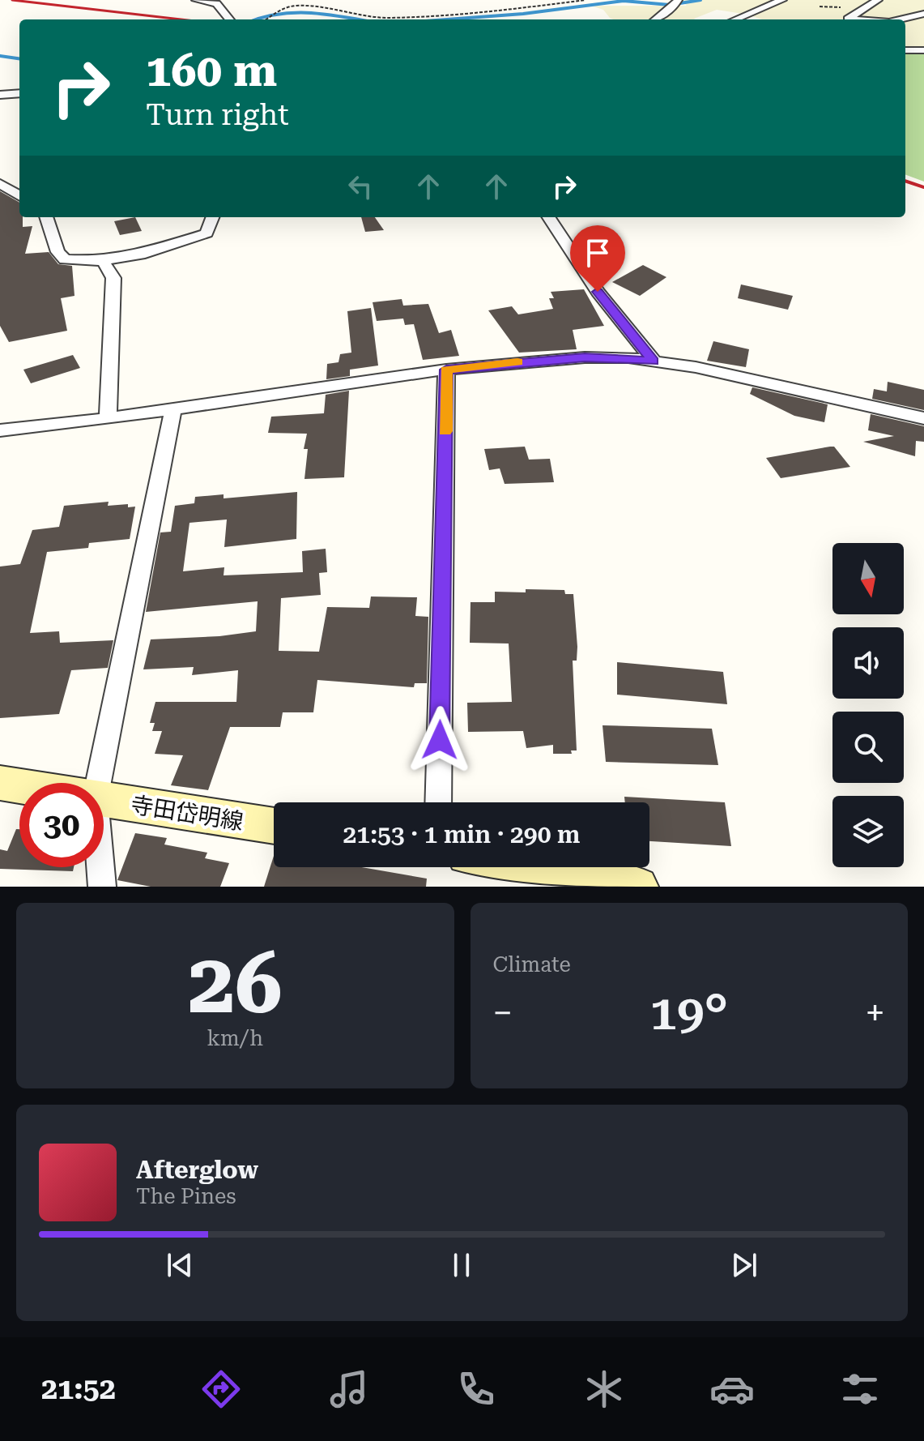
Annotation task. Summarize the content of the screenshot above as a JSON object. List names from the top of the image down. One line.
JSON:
{"streets":{"main road":["寺田岱明線"]},"north":"bottom","page":{"turn":["160 m","Turn right"],"limit":"30","trip":"21:53 · 1 min · 290 m","tile":[["26","km/h"],"Climate"],"heat":["−","19°","+"],"song":["Afterglow","The Pines"],"tabs":"21:52"}}
